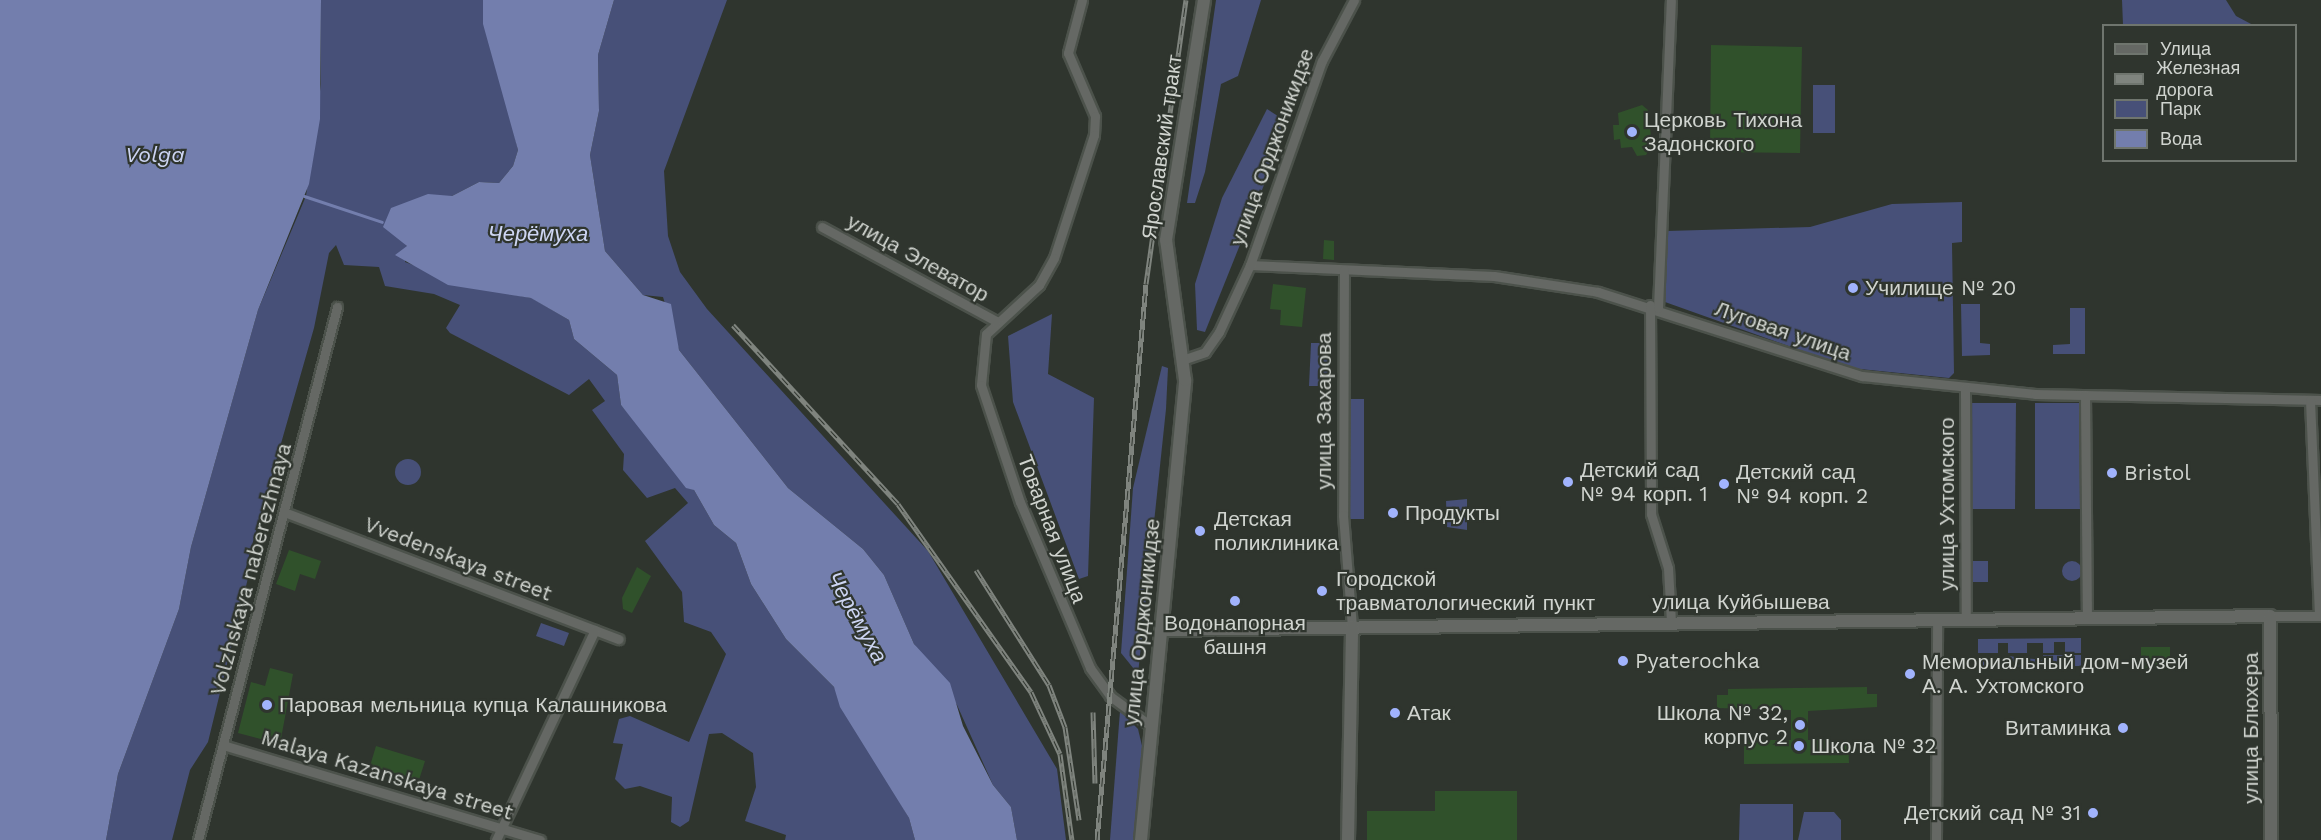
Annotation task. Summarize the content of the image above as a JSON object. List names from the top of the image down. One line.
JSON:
{"streets":{"street":["Ярославский тракт","улица Орджоникидзе","улица Элеватор","Луговая улица","улица Захарова","улица Ухтомского","Товарная улица","Vvedenskaya street","Volzhskaya naberezhnaya","улица Куйбышева","улица Блюхера","Malaya Kazanskaya street"]},"crossings":[["Ярославский тракт","улица Орджоникидзе"],["улица Орджоникидзе","Луговая улица"],["улица Орджоникидзе","Товарная улица"],["улица Орджоникидзе","улица Куйбышева"],["улица Элеватор","Товарная улица"],["Луговая улица","улица Захарова"],["Луговая улица","улица Ухтомского"],["улица Захарова","улица Куйбышева"],["улица Ухтомского","улица Куйбышева"],["Vvedenskaya street","Volzhskaya naberezhnaya"],["Volzhskaya naberezhnaya","Malaya Kazanskaya street"],["улица Куйбышева","улица Блюхера"]],"water":["Volga","Черёмуха"],"places":["Церковь Тихона Задонского","Училище № 20","Bristol","Детский сад № 94 корп. 1","Детский сад № 94 корп. 2","Продукты","Детская поликлиника","Городской травматологический пункт","Водонапорная башня","Pyaterochka","Мемориальный дом-музей А. А. Ухтомского","Паровая мельница купца Калашникова","Атак","Школа № 32, корпус 2","Витаминка","Школа № 32","Детский сад № 31"],"legend":["Улица","Железная дорога","Парк","Вода"]}
